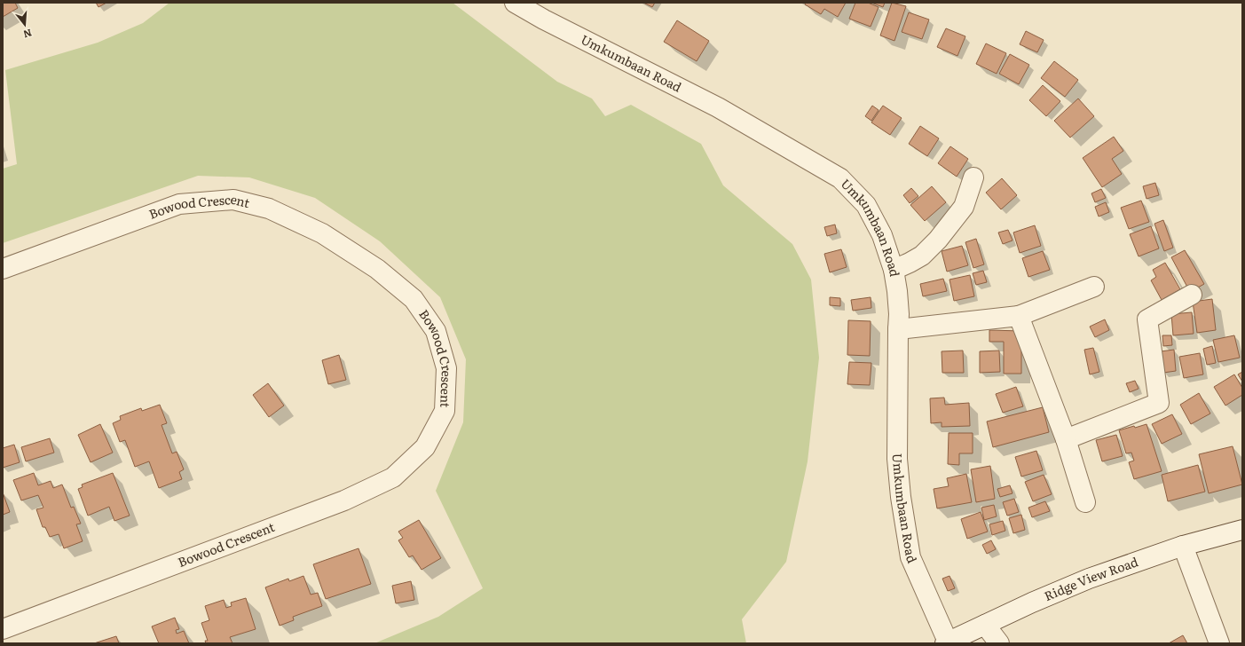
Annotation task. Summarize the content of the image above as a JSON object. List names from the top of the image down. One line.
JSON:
{"streets":{"street":["Umkumbaan Road","Bowood Crescent","Ridge View Road"]},"crossings":[["Umkumbaan Road","Ridge View Road"]],"north":"bottom"}
